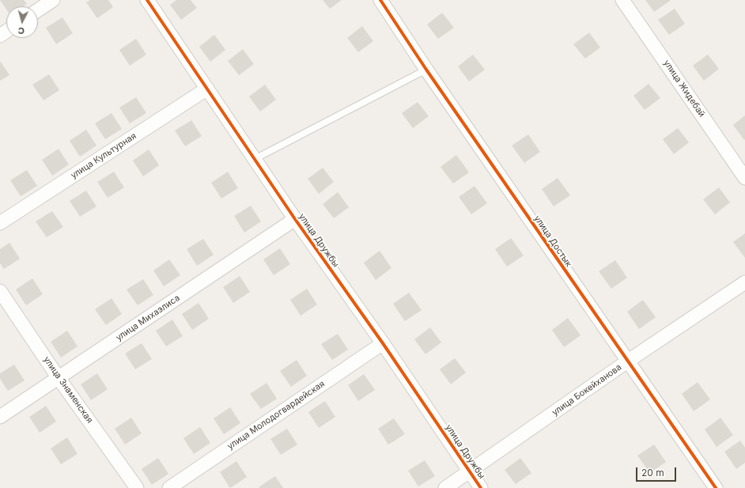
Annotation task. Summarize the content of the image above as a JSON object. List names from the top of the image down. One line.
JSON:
{"streets":{"street":["улица Жидебай","улица Культурная","улица Дружбы","улица Достык","улица Михаэлиса","улица Знаменская","улица Бокейханова","улица Молодогвардейская"]},"crossings":[["улица Культурная","улица Дружбы"],["улица Дружбы","улица Михаэлиса"],["улица Дружбы","улица Бокейханова"],["улица Дружбы","улица Молодогвардейская"],["улица Достык","улица Бокейханова"],["улица Михаэлиса","улица Знаменская"]],"scale_bar":"20 m","north":"bottom"}
